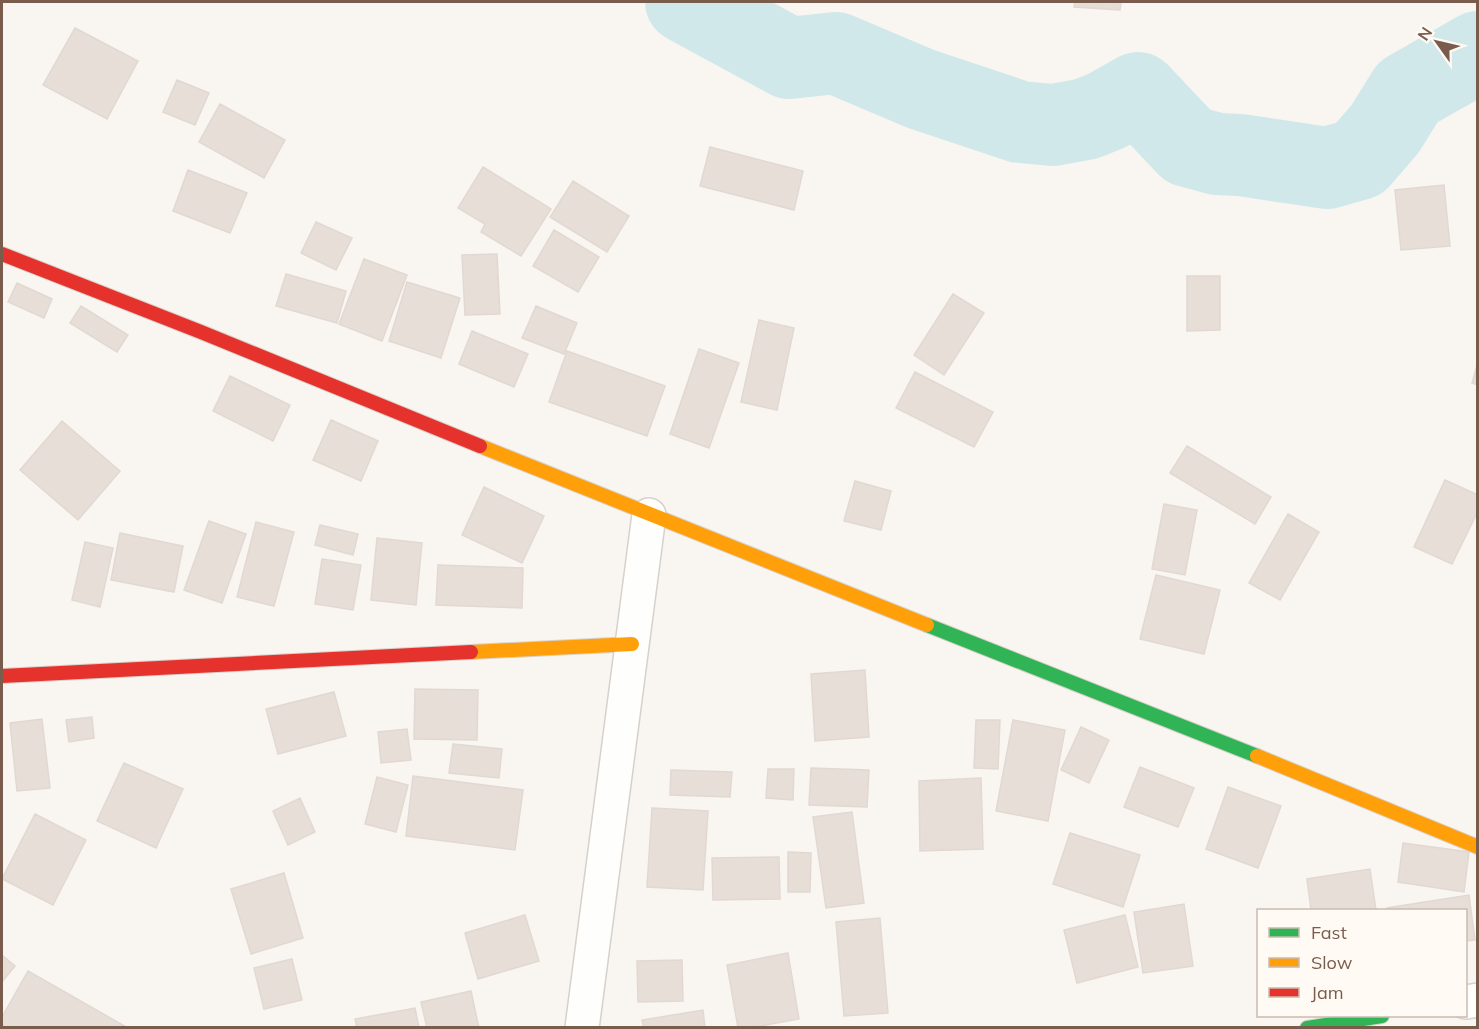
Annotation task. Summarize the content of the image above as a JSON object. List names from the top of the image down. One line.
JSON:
{"legend":["Fast","Slow","Jam"],"north":"top left"}
